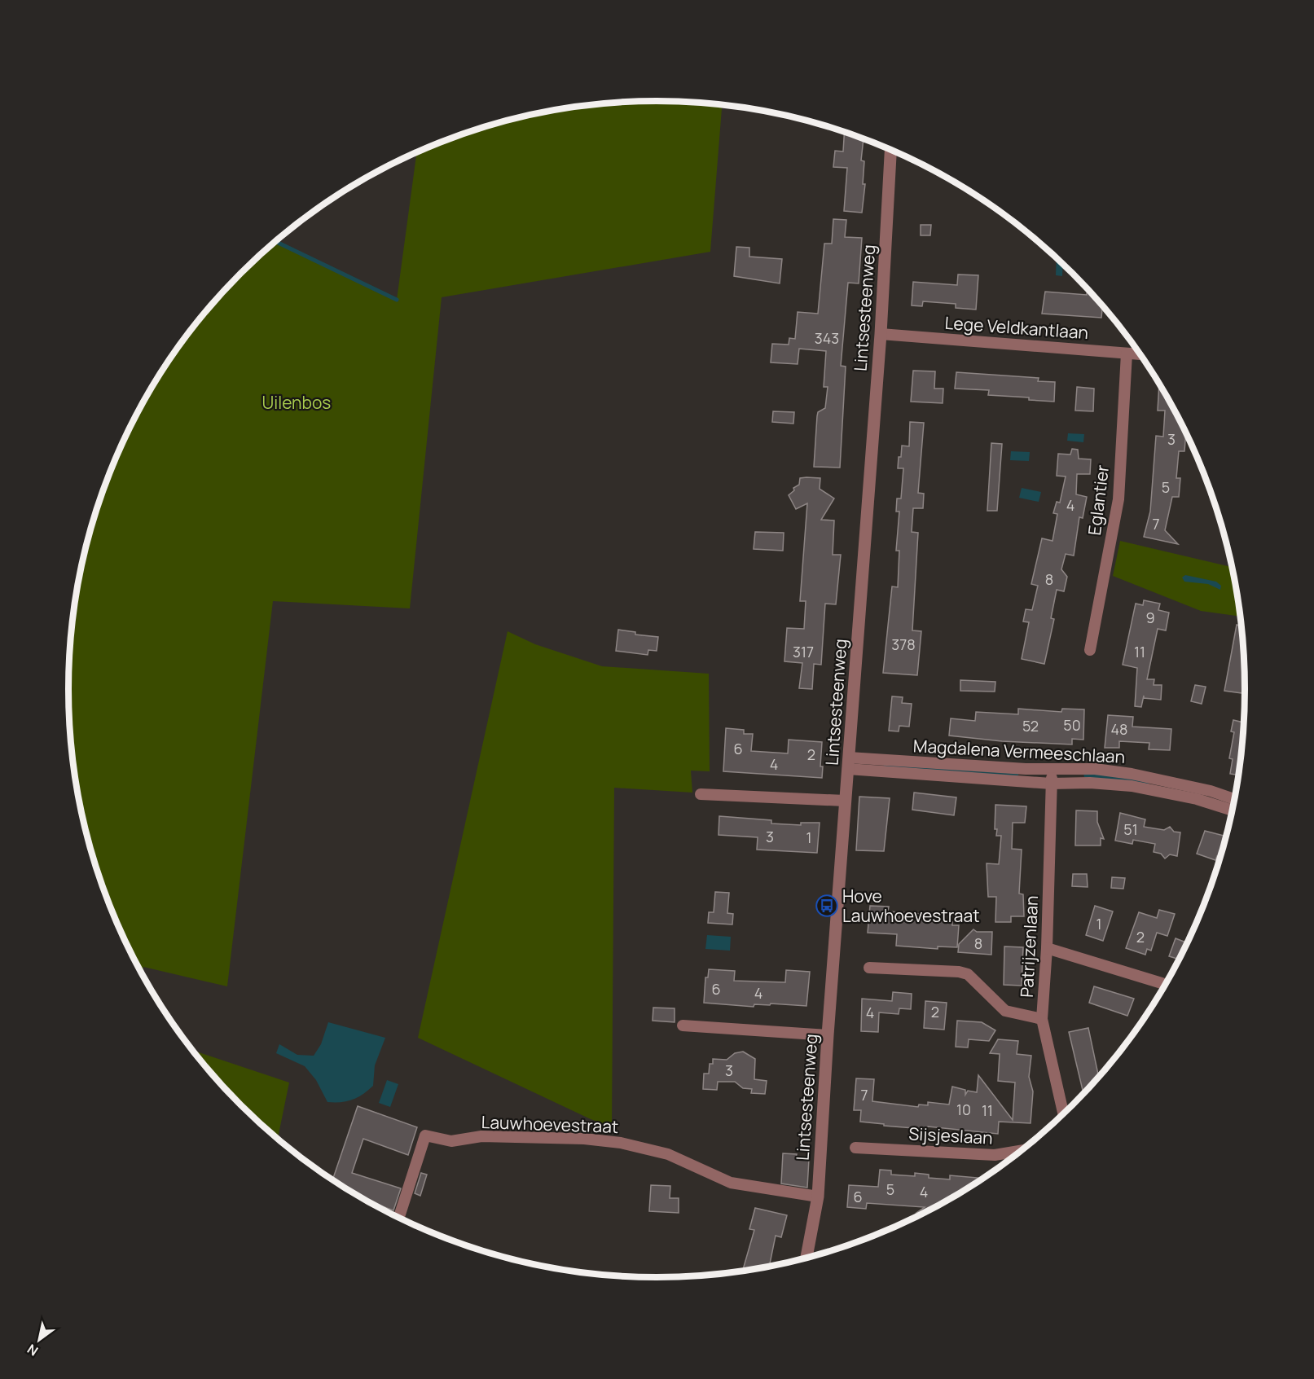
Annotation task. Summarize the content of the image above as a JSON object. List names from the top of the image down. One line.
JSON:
{"streets":{"street":["Lintsesteenweg","Lege Veldkantlaan","Eglantier","Magdalena Vermeeschlaan","Patrijzenlaan","Lauwhoevestraat","Sijsjeslaan"]},"crossings":[["Lintsesteenweg","Lege Veldkantlaan"],["Lintsesteenweg","Magdalena Vermeeschlaan"],["Lintsesteenweg","Lauwhoevestraat"],["Lege Veldkantlaan","Eglantier"],["Magdalena Vermeeschlaan","Patrijzenlaan"]],"parks":["Uilenbos"],"places":{"bus stop":["Hove Lauwhoevestraat"]},"house_numbers":["343","3","5","4","7","8","9","378","317","11","50","52","48","6","2","4","51","3","1","1","2","8","6","4","2","4","3","7","10","11","5","4","6"],"north":"bottom left"}
